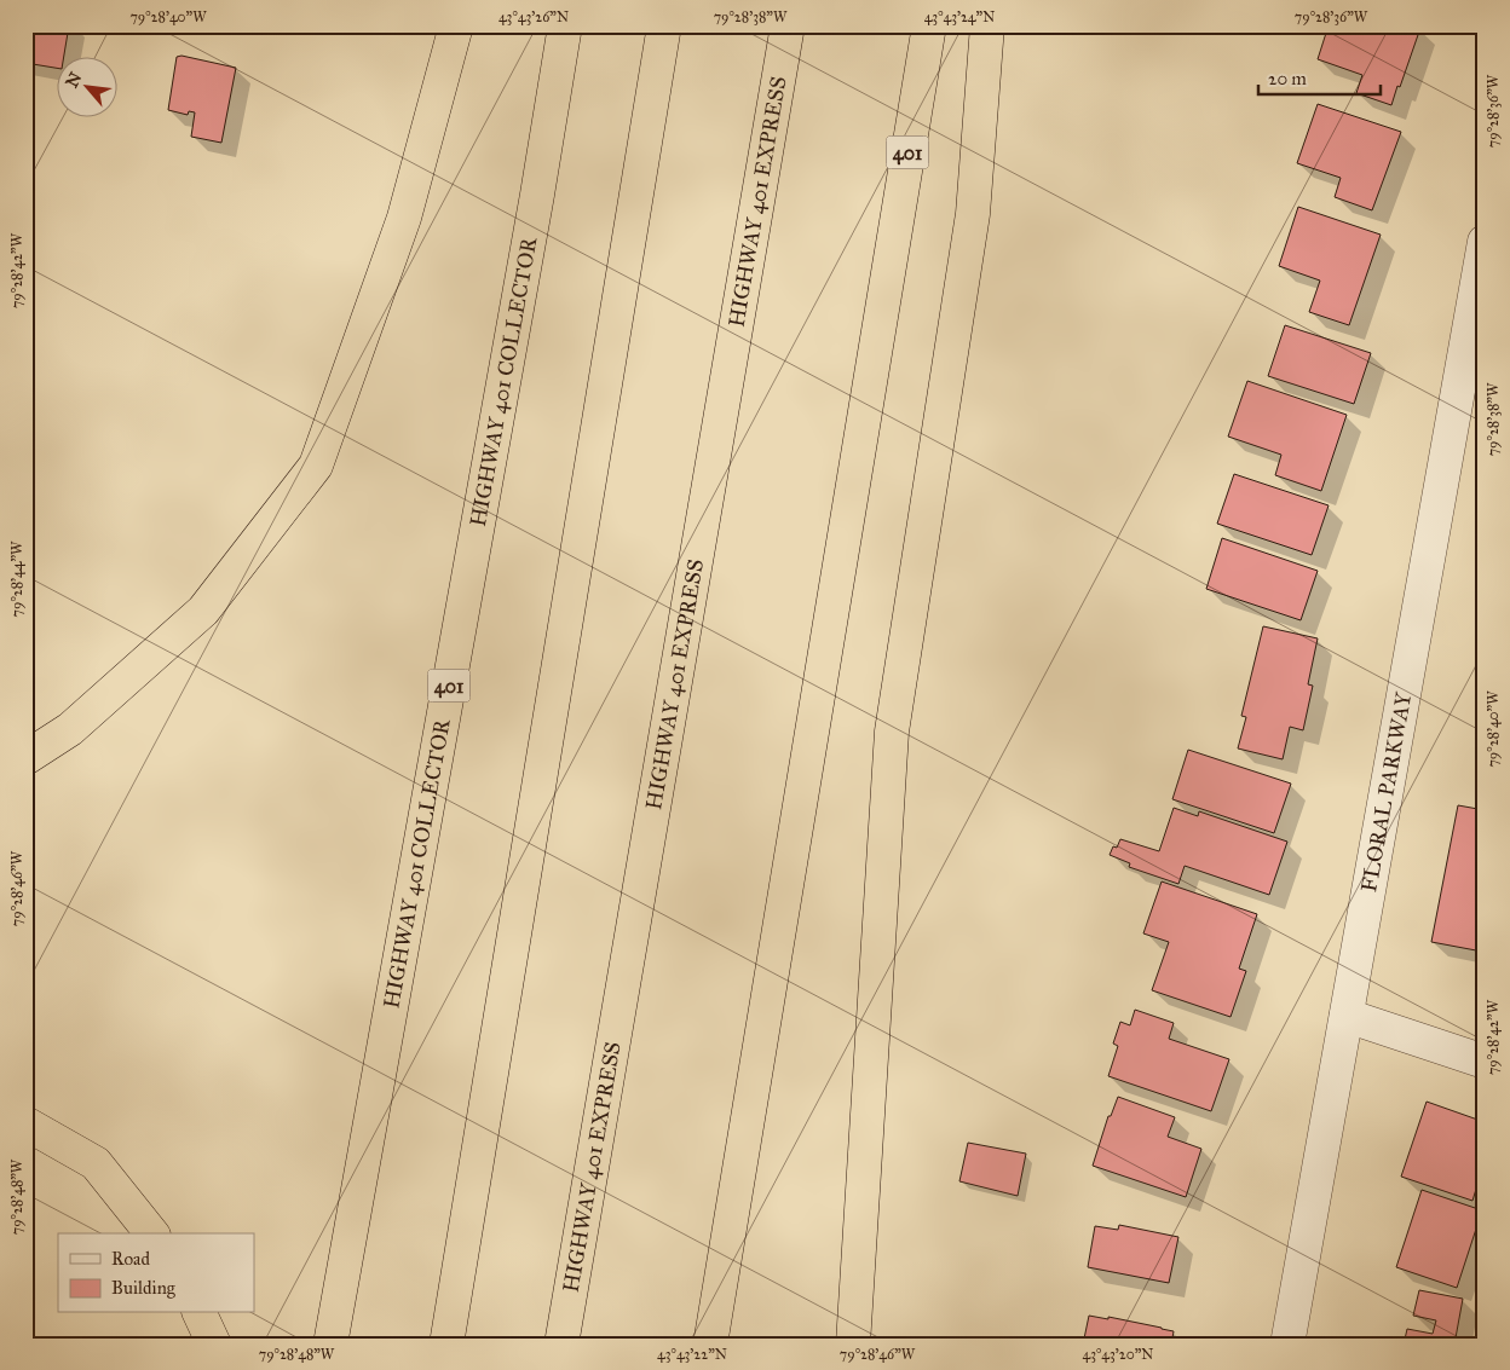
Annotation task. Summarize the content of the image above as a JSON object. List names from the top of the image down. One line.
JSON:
{"streets":{"highway":["401","HIGHWAY 401 EXPRESS","HIGHWAY 401 COLLECTOR"],"street":["FLORAL PARKWAY"]},"legend":["Road","Building"],"scale_bar":"20 m","north":"top left","coordinates":["79°28'40\"W","43°43'26\"N","79°28'38\"W","43°43'24\"N","79°28'36\"W","79°28'42\"W","79°28'44\"W","79°28'46\"W","79°28'48\"W","43°43'22\"N","43°43'20\"N"]}
